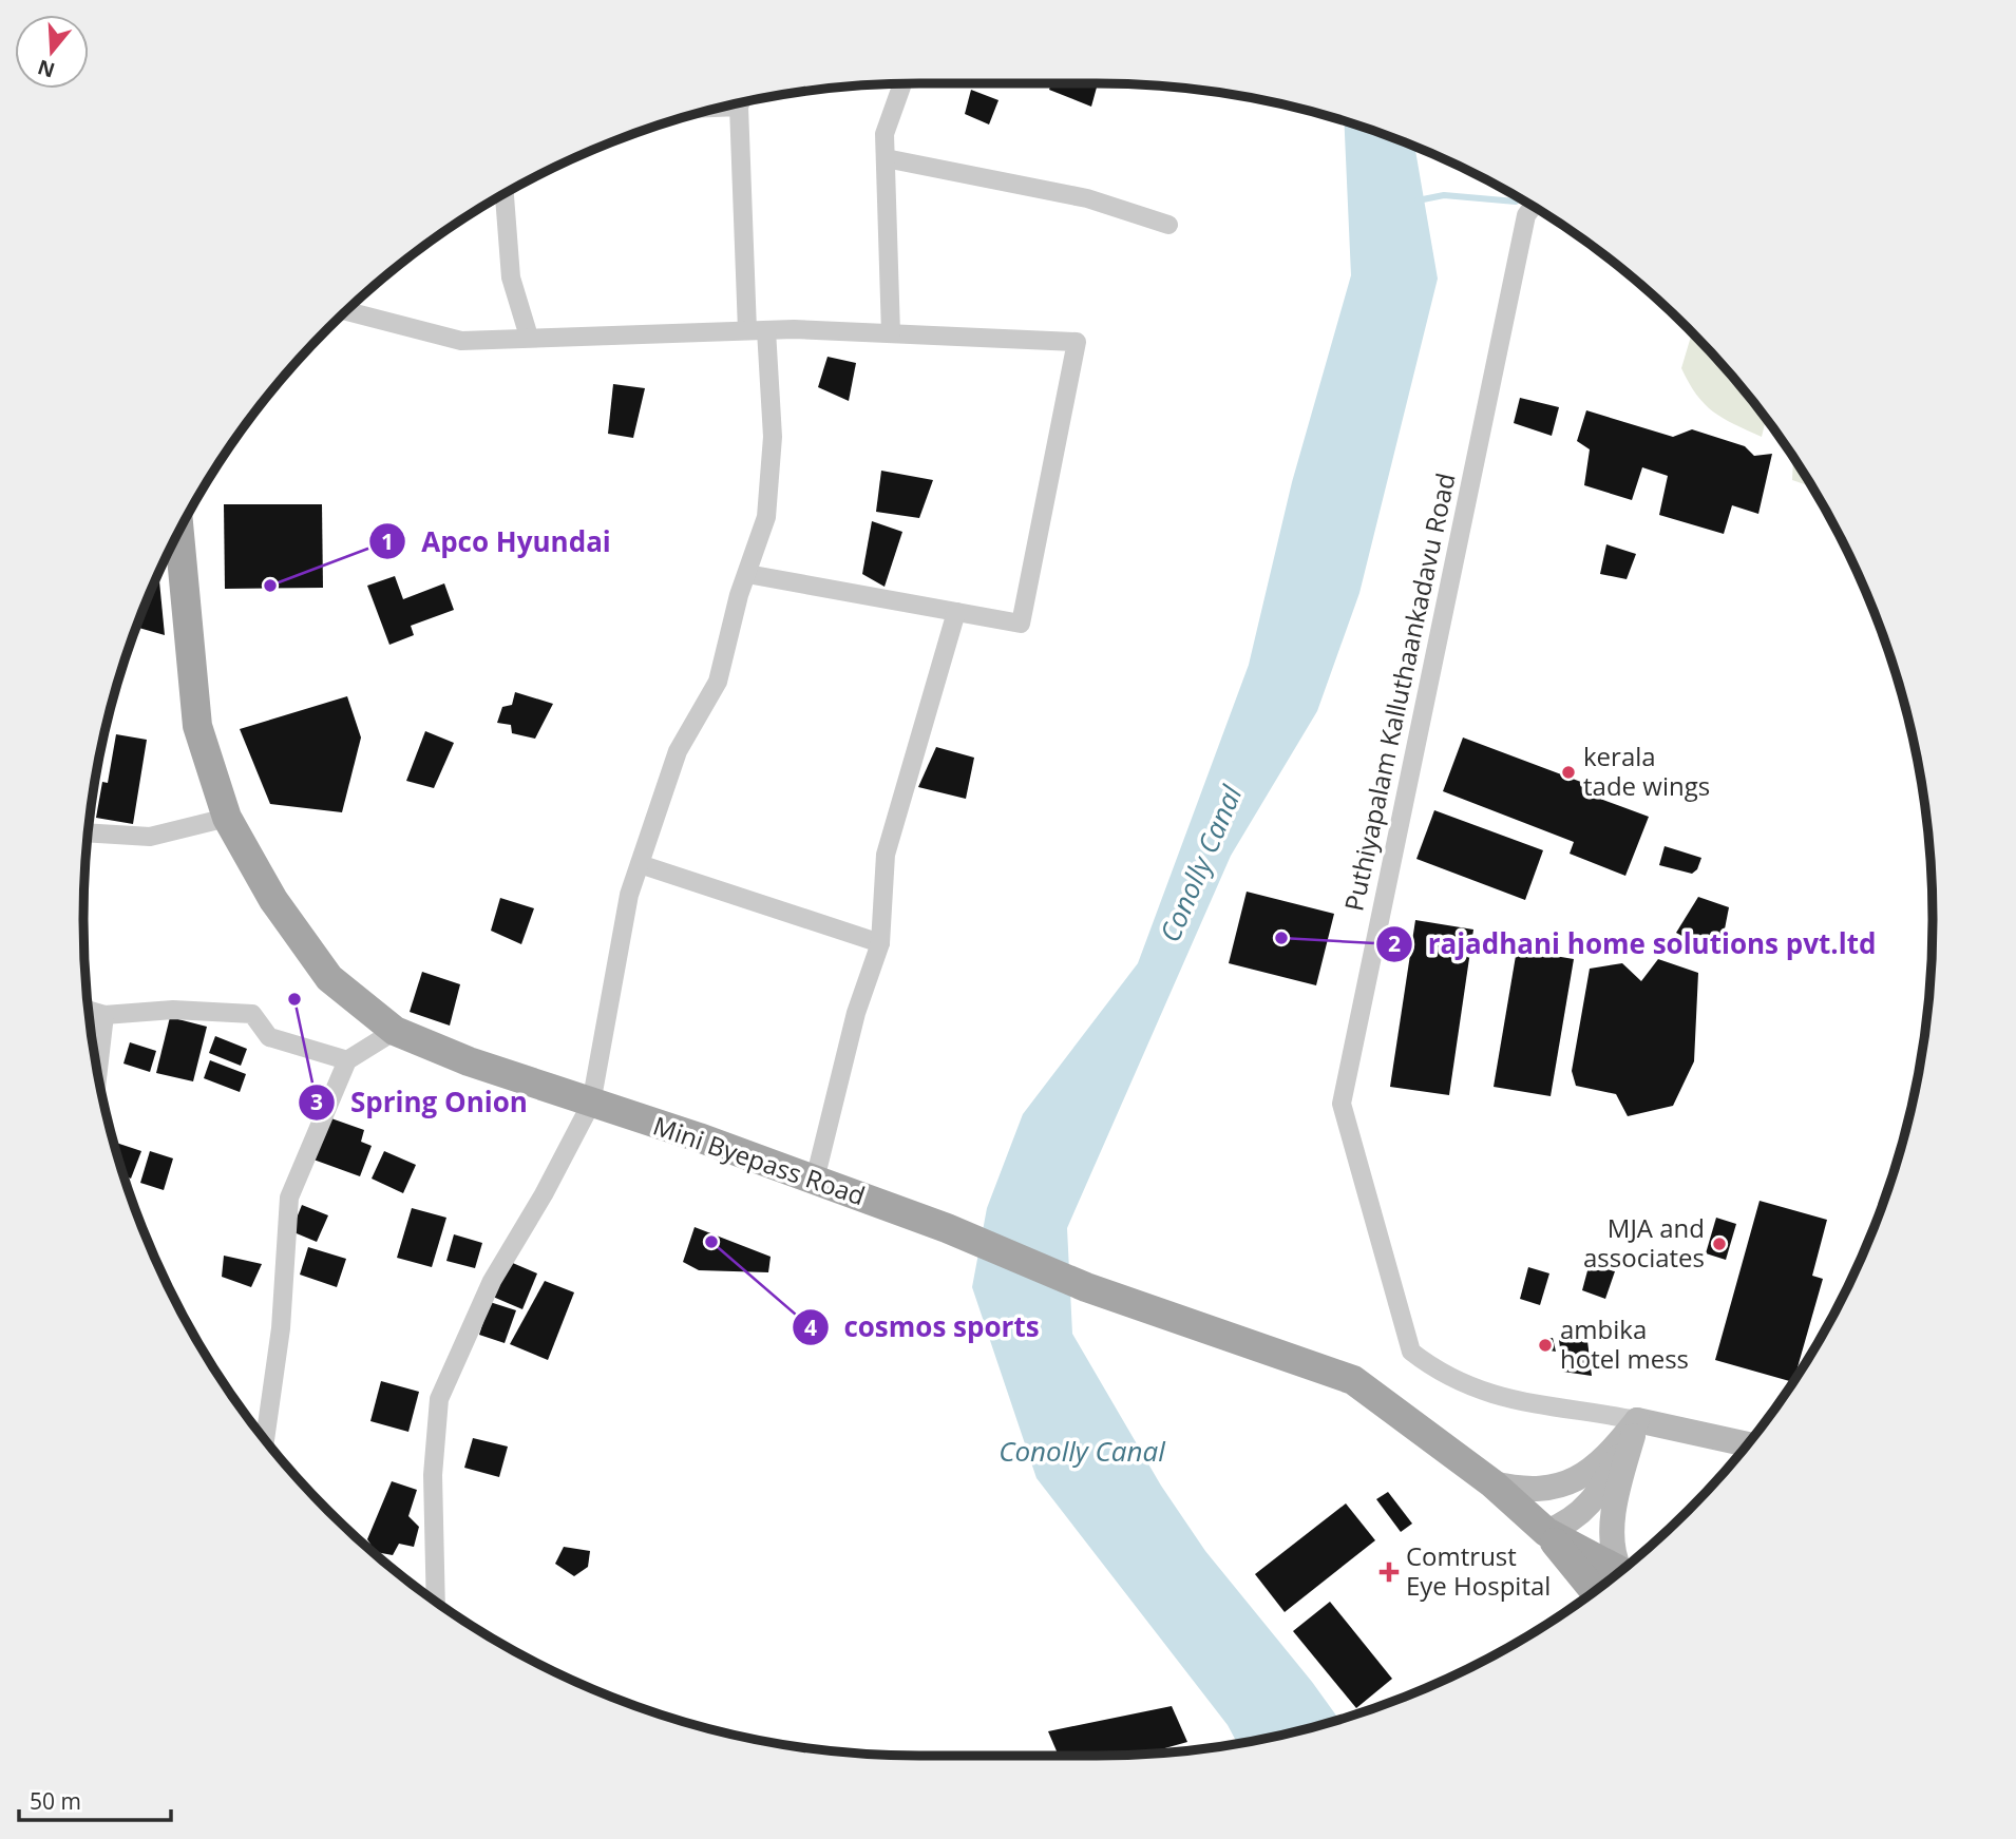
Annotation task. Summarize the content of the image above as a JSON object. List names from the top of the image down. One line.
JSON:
{"streets":{"main road":["Mini Byepass Road"],"street":["Puthiyapalam Kalluthaankadavu Road"]},"water":["Conolly Canal"],"places":{"other":["Apco Hyundai","kerala tade wings","rajadhani home solutions pvt.ltd","Spring Onion","cosmos sports","MJA and associates","ambika hotel mess"],"health":["Comtrust Eye Hospital"]},"scale_bar":"50 m","north":"bottom"}
